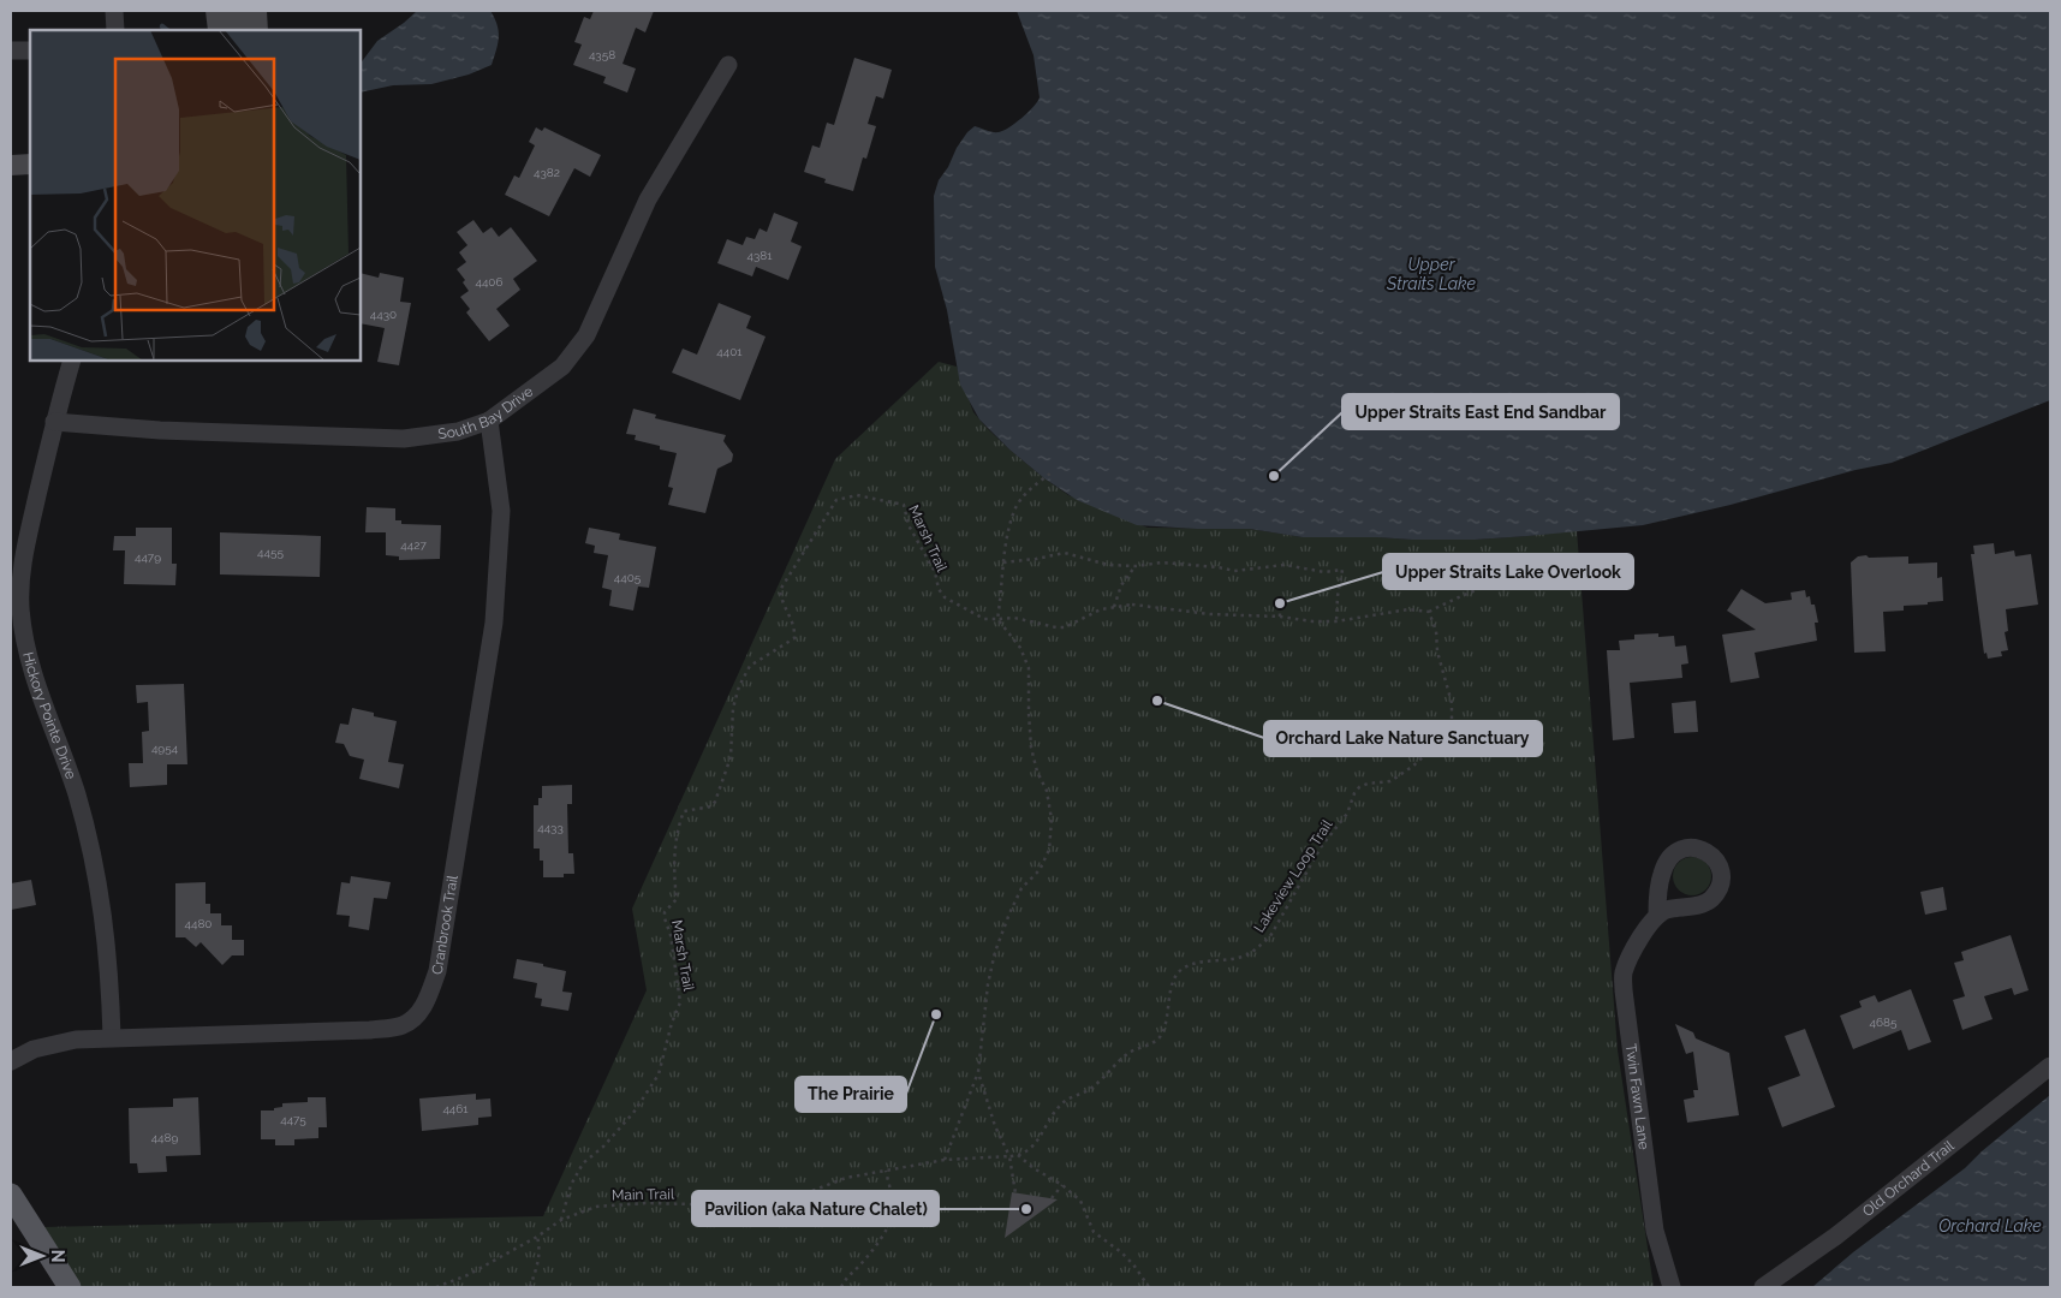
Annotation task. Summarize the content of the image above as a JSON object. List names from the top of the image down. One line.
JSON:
{"streets":{"street":["South Bay Drive","Hickory Pointe Drive","Cranbrook Trail","Twin Fawn Lane","Old Orchard Trail"],"path":["Marsh Trail","Lakeview Loop Trail","Main Trail"]},"crossings":[["South Bay Drive","Hickory Pointe Drive"],["South Bay Drive","Cranbrook Trail"],["Marsh Trail","Main Trail"],["Hickory Pointe Drive","Cranbrook Trail"]],"water":["Upper Straits Lake","Orchard Lake"],"places":["Upper Straits East End Sandbar","Upper Straits Lake Overlook","Orchard Lake Nature Sanctuary","The Prairie","Pavilion (aka Nature Chalet)"],"house_numbers":["4358","4382","4381","4406","4430","4401","4427","4455","4479","4405","4954","4433","4480","4685","4461","4475","4489"],"north":"right"}
